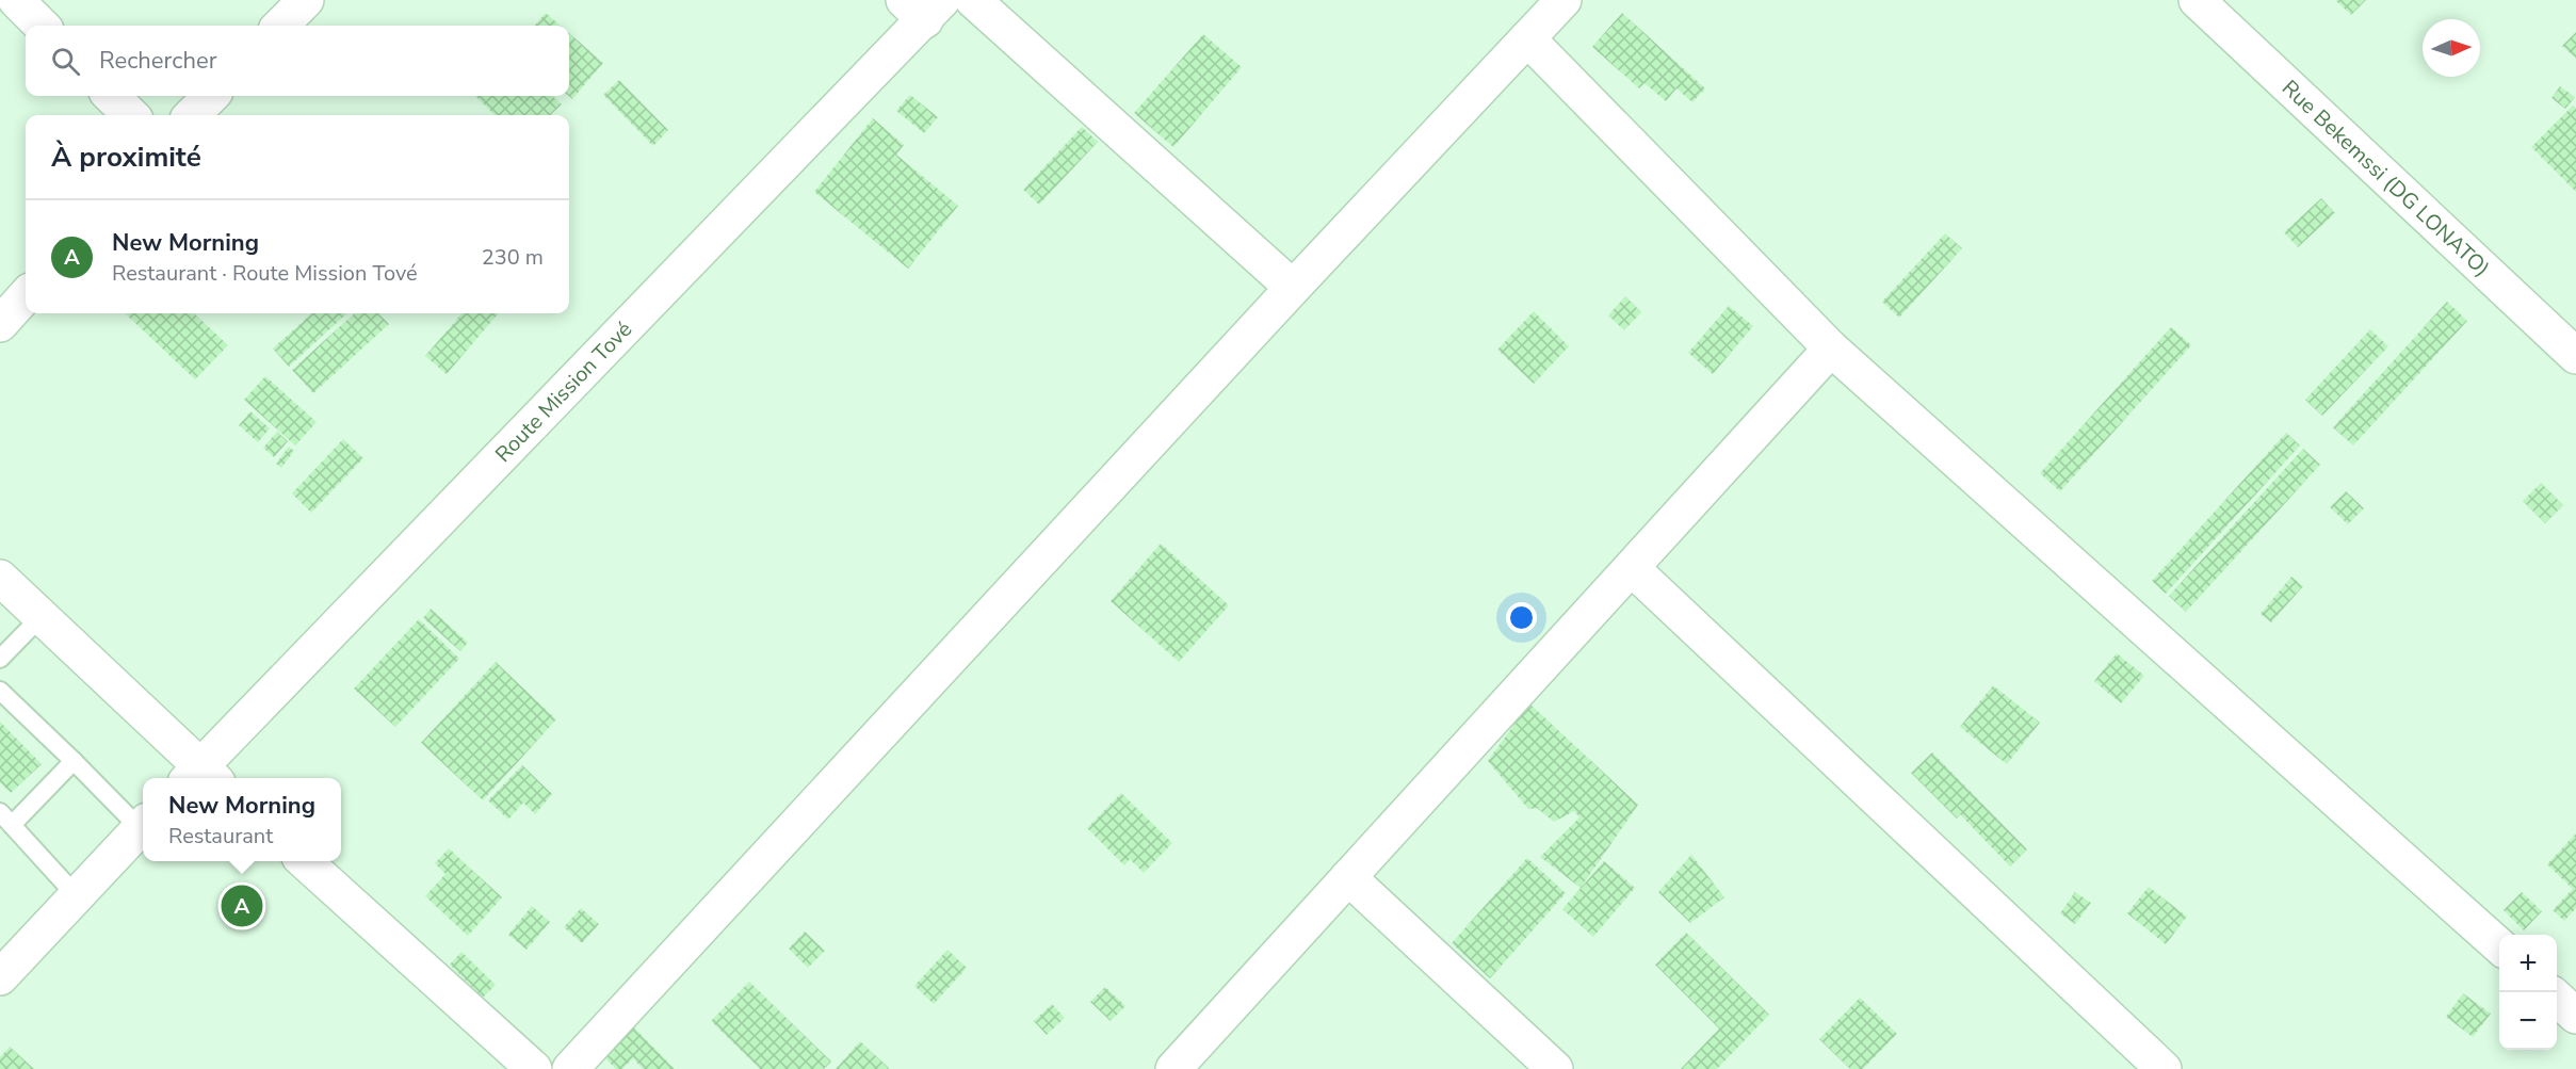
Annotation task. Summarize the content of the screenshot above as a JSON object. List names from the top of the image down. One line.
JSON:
{"streets":{"street":["Rue Bekemssi (DG LONATO)","Route Mission Tové"]},"north":"right","page":{"search":"Rechercher","heading":"À proximité","list":[{"mark":"A","name":"New Morning","note":"Restaurant · Route Mission Tové","value":"230 m"}],"popup":["New Morning","Restaurant"],"pins":"A","map_buttons":["+","−"]}}
